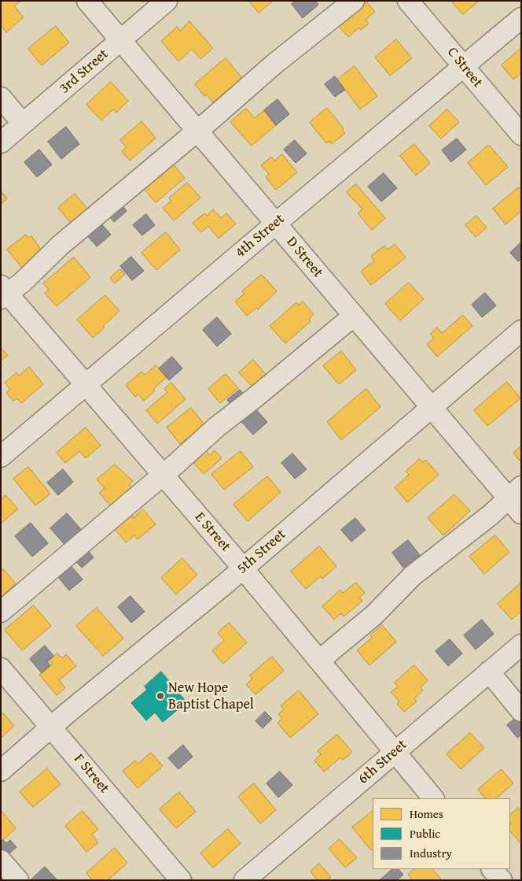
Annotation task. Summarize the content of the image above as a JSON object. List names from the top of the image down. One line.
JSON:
{"streets":{"street":["C Street","3rd Street","4th Street","D Street","E Street","5th Street","6th Street","F Street"]},"crossings":[["C Street","4th Street"],["3rd Street","D Street"],["4th Street","D Street"],["4th Street","E Street"],["D Street","5th Street"],["E Street","5th Street"],["E Street","6th Street"],["5th Street","F Street"]],"places":["New Hope Baptist Chapel"],"legend":["Homes","Public","Industry"]}
